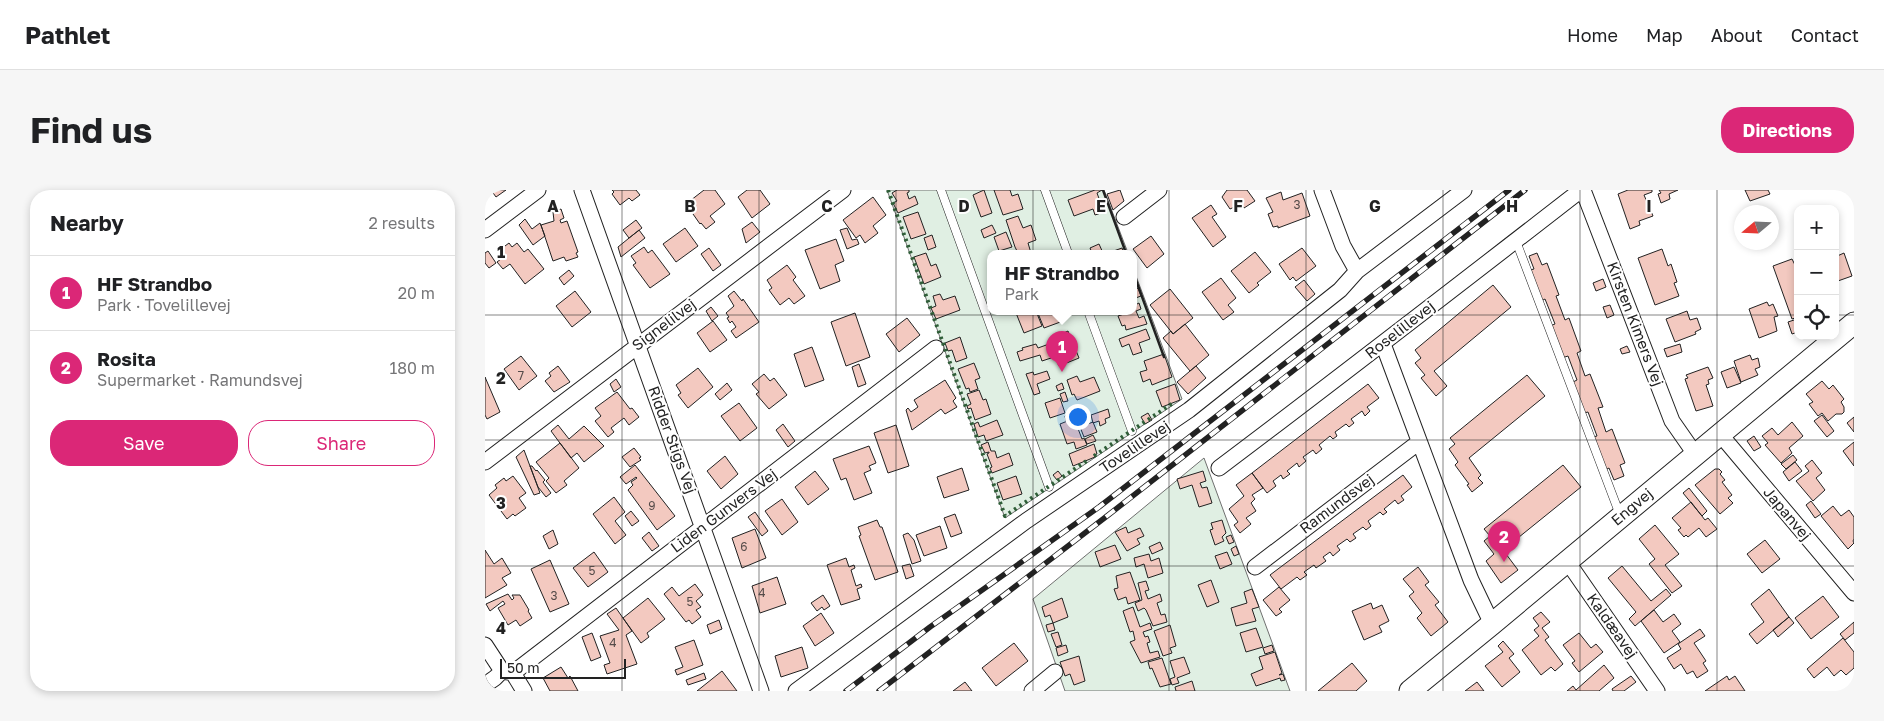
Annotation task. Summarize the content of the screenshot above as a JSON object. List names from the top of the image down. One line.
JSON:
{"streets":{"street":["Kirsten Kimers Vej","Signelilvej","Roselillevej","Ridder Stigs Vej","Tovelillevej","Ramundsvej","Engvej","Liden Gunvers Vej","Japanvej","Kaldæavej"]},"crossings":[["Kirsten Kimers Vej","Roselillevej"],["Kirsten Kimers Vej","Engvej"],["Signelilvej","Ridder Stigs Vej"],["Ridder Stigs Vej","Liden Gunvers Vej"],["Engvej","Japanvej"],["Engvej","Kaldæavej"]],"house_numbers":["3","7","9","6","5","4","3","5","4"],"scale_bar":"50 m","north":"left","page":{"header":"Pathlet","nav":["Home","Map","About","Contact"],"buttons":["Directions",["Save","Share"]],"title":"Find us","heading":["Nearby","2 results"],"map_buttons":["+","−"],"popup":["HF Strandbo","Park"],"list":[{"mark":"1","name":"HF Strandbo","note":"Park · Tovelillevej","value":"20 m"},{"mark":"2","name":"Rosita","note":"Supermarket · Ramundsvej","value":"180 m"}],"pins":["1","2"],"scale":"50 m"},"grid":{"columns":["A","B","C","D","E","F","G","H","I"],"rows":["1","2","3","4"]}}
